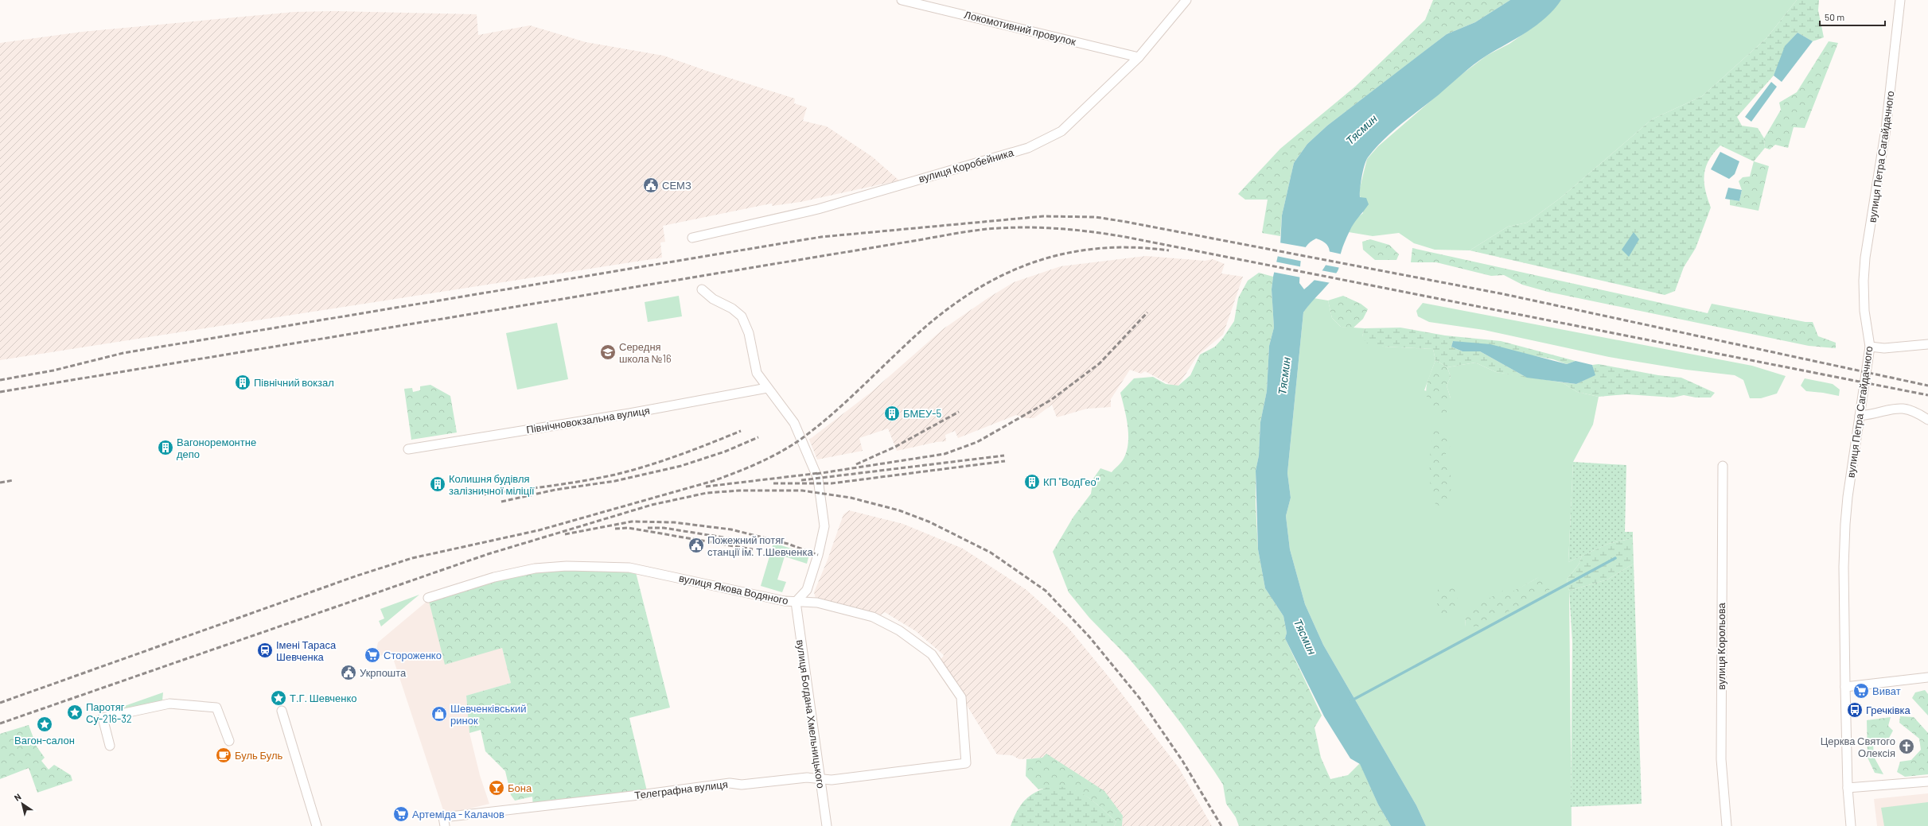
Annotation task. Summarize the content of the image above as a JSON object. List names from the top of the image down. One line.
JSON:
{"streets":{"street":["Локомотивний провулок","вулиця Петра Сагайдачного","вулиця Коробейника","Північновокзальна вулиця","вулиця Якова Водяного","вулиця Корольова","вулиця Богдана Хмельницького","Телеграфна вулиця"]},"crossings":[["Локомотивний провулок","вулиця Коробейника"],["вулиця Якова Водяного","вулиця Богдана Хмельницького"],["вулиця Якова Водяного","Телеграфна вулиця"],["вулиця Богдана Хмельницького","Телеграфна вулиця"]],"water":["Тясмин"],"places":{"public building":["СЕМЗ","Пожежний потяг станції ім. Т.Шевченка","Укрпошта"],"school or university":["Середня школа №16"],"building":["Північний вокзал","БМЕУ-5","Вагоноремонтне депо","КП \"ВодГео\"","Колишня будівля залізничної міліції"],"station":["Імені Тараса Шевченка"],"supermarket":["Стороженко","Виват","Артеміда - Калачов"],"place":["Т.Г. Шевченко","Паротяг Су-216-32","Вагон-салон"],"bus stop":["Гречківка"],"shop":["Шевченківський ринок"],"church":["Церква Святого Олексія"],"cafe":["Буль Буль"],"bar":["Бона"]},"scale_bar":"50 m","north":"top left"}
